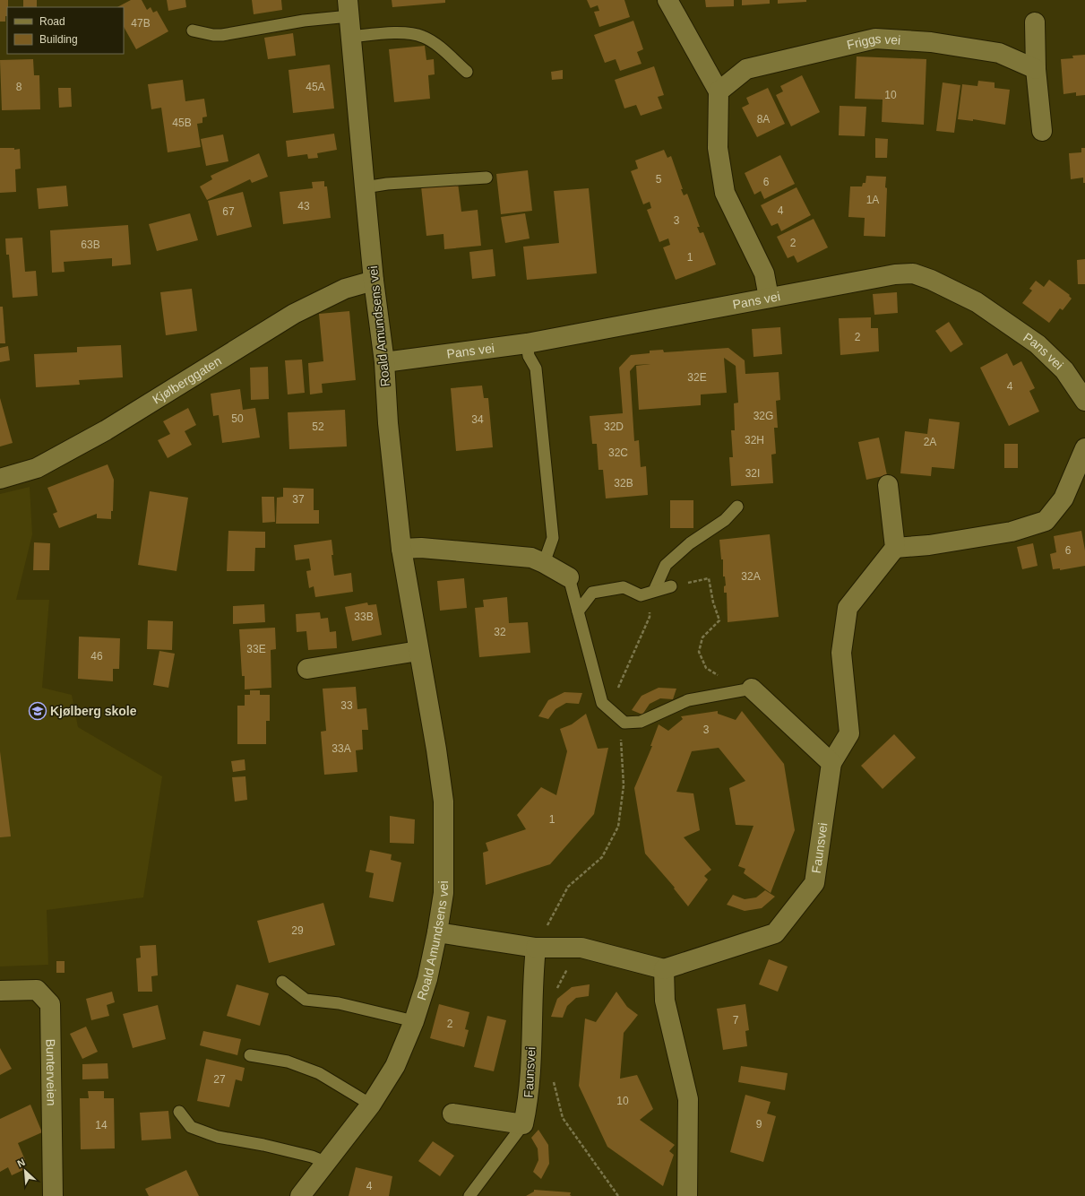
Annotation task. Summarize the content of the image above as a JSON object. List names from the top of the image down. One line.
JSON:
{"streets":{"street":["Friggs vei","Pans vei","Roald Amundsens vei","Kjølberggaten","Faunsvei","Bunterveien"]},"crossings":[["Pans vei","Roald Amundsens vei"],["Roald Amundsens vei","Kjølberggaten"]],"places":{"school or university":["Kjølberg skole"]},"house_numbers":["47B","8","45A","10","8A","45B","5","6","1A","43","4","67","3","2","63B","1","2","32E","4","32G","50","34","52","32D","32H","2A","32C","32I","32B","37","6","32A","33B","32","33E","46","33","3","33A","1","29","7","2","27","10","9","14","4"],"legend":["Road","Building"],"north":"top left"}
